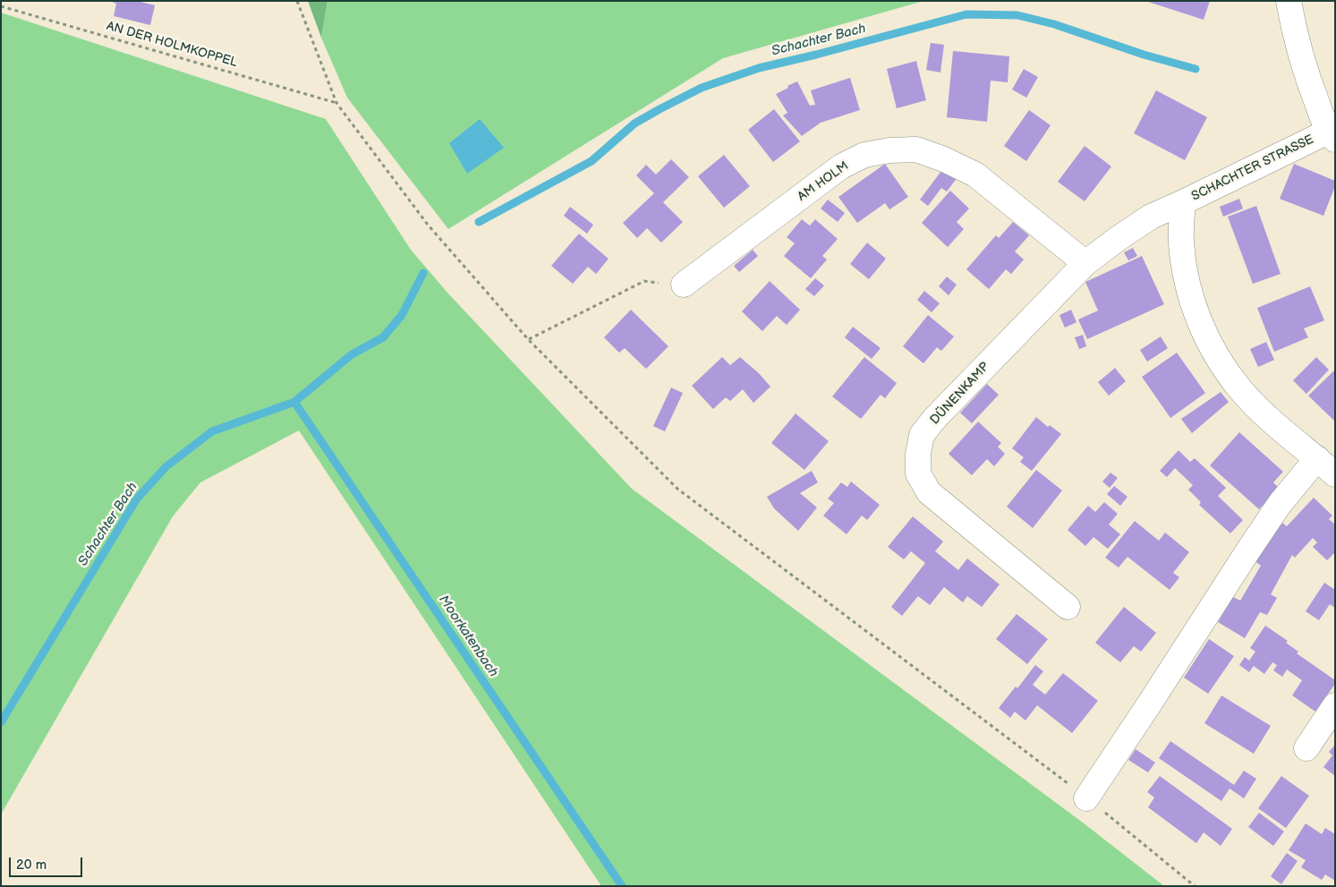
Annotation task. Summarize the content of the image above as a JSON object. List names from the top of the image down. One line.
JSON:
{"streets":{"street":["SCHACHTER STRASSE","AM HOLM","DÜNENKAMP"],"path":["AN DER HOLMKOPPEL"]},"crossings":[["SCHACHTER STRASSE","DÜNENKAMP"],["AM HOLM","DÜNENKAMP"]],"water":["Schachter Bach","Moorkatenbach"],"scale_bar":"20 m"}
